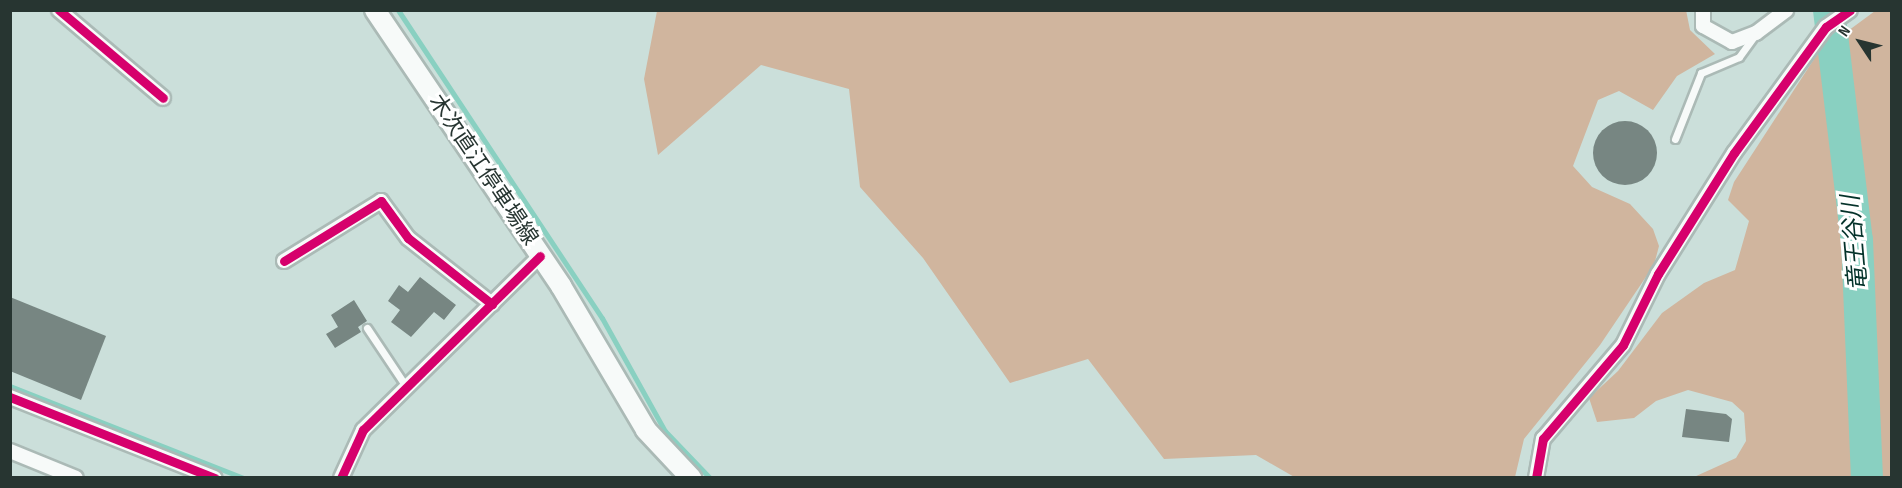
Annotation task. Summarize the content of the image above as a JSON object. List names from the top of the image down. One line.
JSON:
{"streets":{"main road":["木次直江停車場線"]},"water":["竜王谷川"],"north":"top left"}
